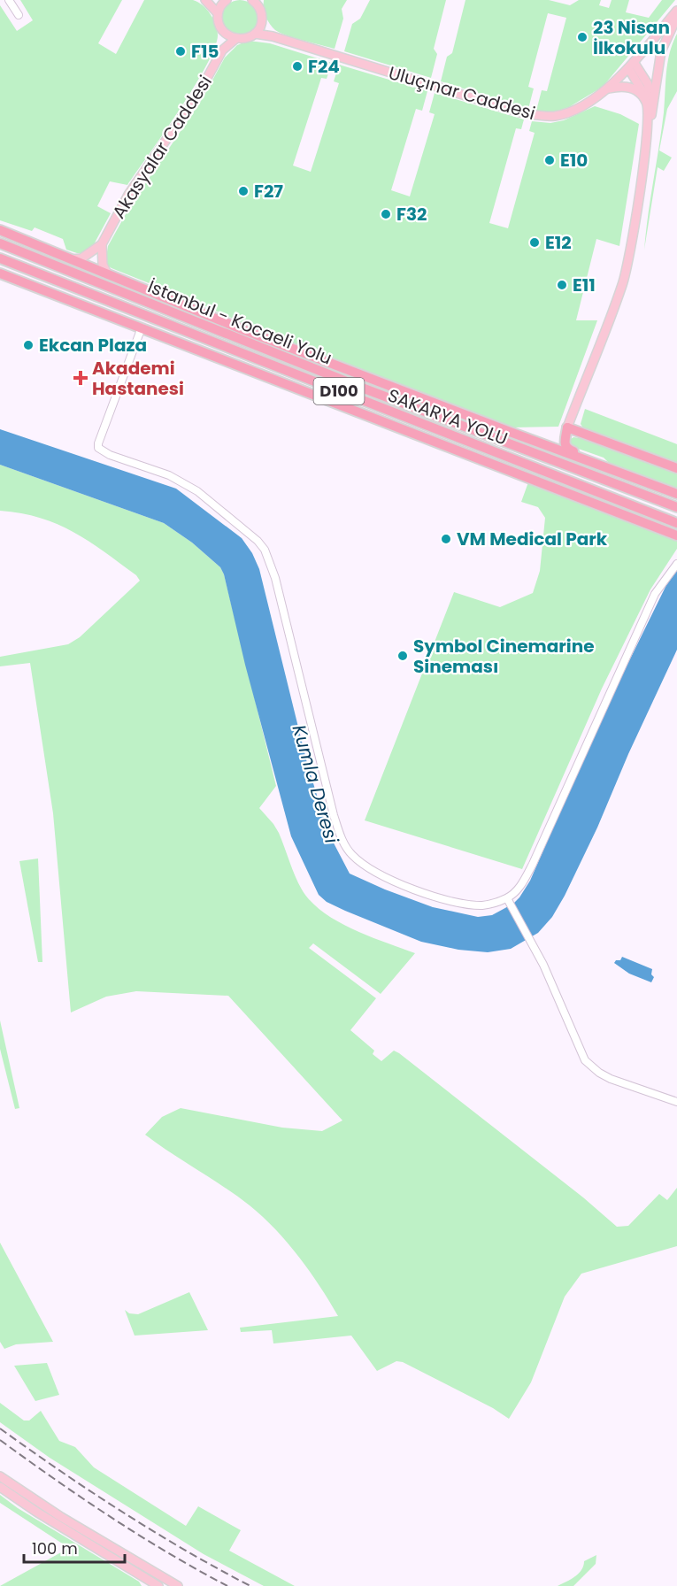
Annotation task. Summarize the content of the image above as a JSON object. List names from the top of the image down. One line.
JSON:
{"streets":{"highway":["İstanbul - Kocaeli Yolu","D100","SAKARYA YOLU"],"main road":["Uluçınar Caddesi","Akasyalar Caddesi"]},"water":["Kumla Deresi"],"places":{"other":["23 Nisan İlkokulu","F15","F24","E10","F27","F32","E12","E11","Ekcan Plaza","VM Medical Park","Symbol Cinemarine Sineması"],"health":["Akademi Hastanesi"]},"scale_bar":"100 m"}
